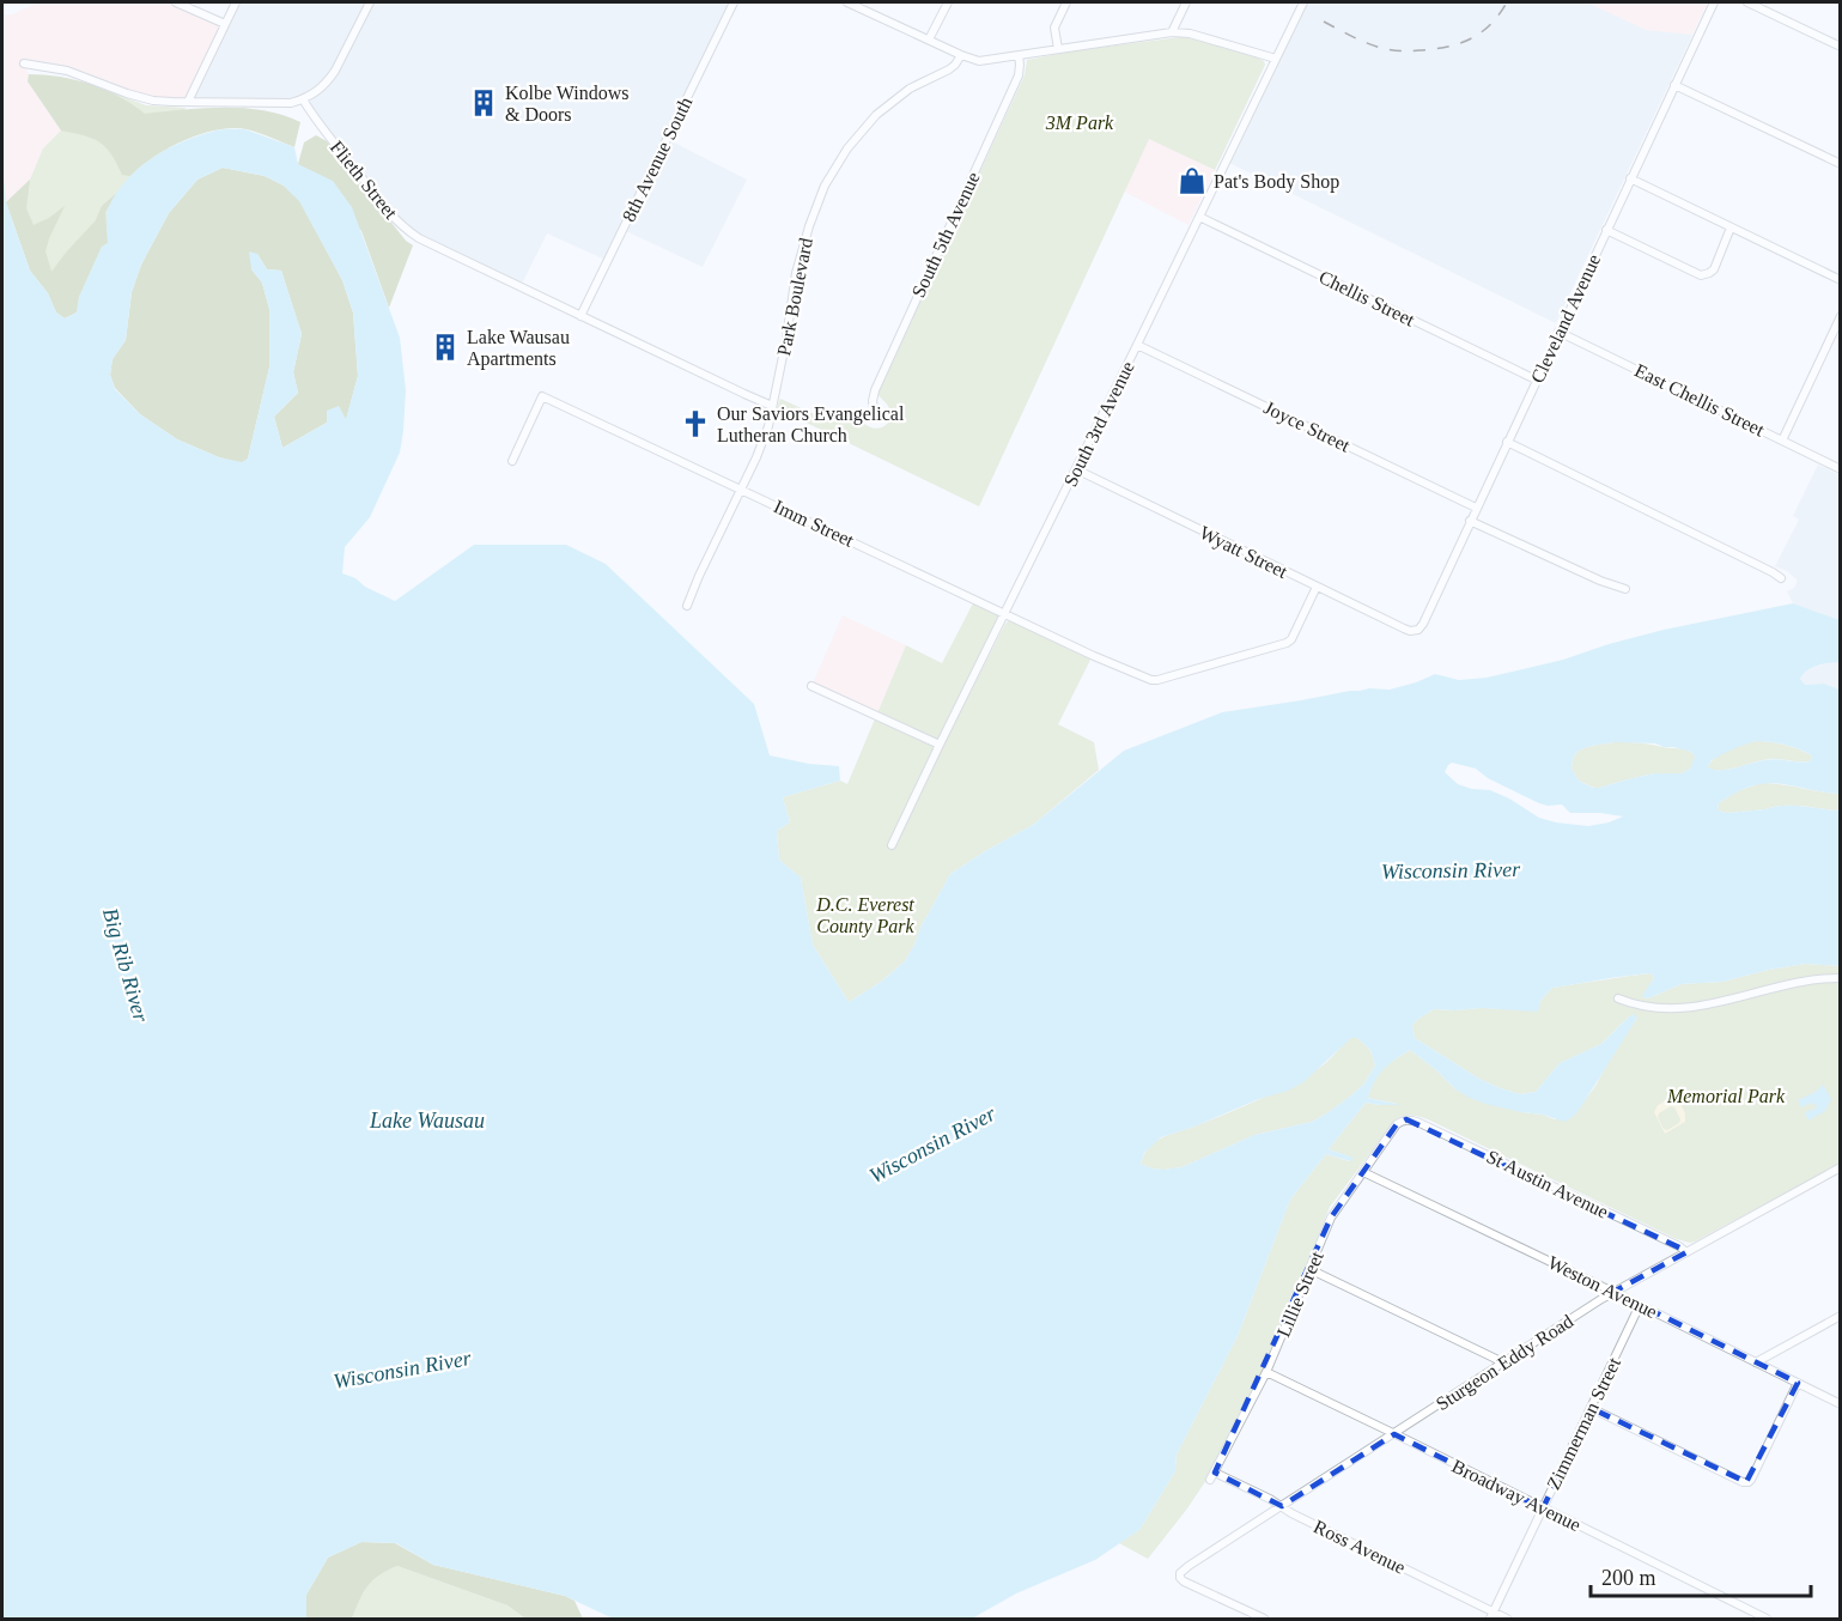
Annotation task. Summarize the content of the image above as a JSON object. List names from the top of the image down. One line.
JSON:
{"streets":{"street":["8th Avenue South","Flieth Street","South 5th Avenue","Park Boulevard","Chellis Street","Cleveland Avenue","East Chellis Street","South 3rd Avenue","Joyce Street","Imm Street","Wyatt Street","St Austin Avenue","Weston Avenue","Lillie Street","Sturgeon Eddy Road","Zimmerman Street","Broadway Avenue","Ross Avenue"]},"crossings":[["8th Avenue South","Flieth Street"],["Flieth Street","Park Boulevard"],["Park Boulevard","Imm Street"],["Chellis Street","Cleveland Avenue"],["Chellis Street","South 3rd Avenue"],["Cleveland Avenue","East Chellis Street"],["Cleveland Avenue","Joyce Street"],["Cleveland Avenue","Wyatt Street"],["South 3rd Avenue","Joyce Street"],["South 3rd Avenue","Imm Street"],["South 3rd Avenue","Wyatt Street"],["Imm Street","Wyatt Street"],["St Austin Avenue","Lillie Street"],["St Austin Avenue","Sturgeon Eddy Road"],["Weston Avenue","Lillie Street"],["Weston Avenue","Sturgeon Eddy Road"],["Weston Avenue","Zimmerman Street"],["Lillie Street","Broadway Avenue"],["Lillie Street","Ross Avenue"],["Sturgeon Eddy Road","Broadway Avenue"],["Sturgeon Eddy Road","Ross Avenue"],["Zimmerman Street","Broadway Avenue"],["Zimmerman Street","Ross Avenue"]],"water":["Wisconsin River","Big Rib River","Lake Wausau"],"parks":["3M Park","D.C. Everest County Park","Memorial Park"],"places":{"building":["Kolbe Windows & Doors","Lake Wausau Apartments"],"shop":["Pat's Body Shop"],"church":["Our Saviors Evangelical Lutheran Church"]},"scale_bar":"200 m"}
